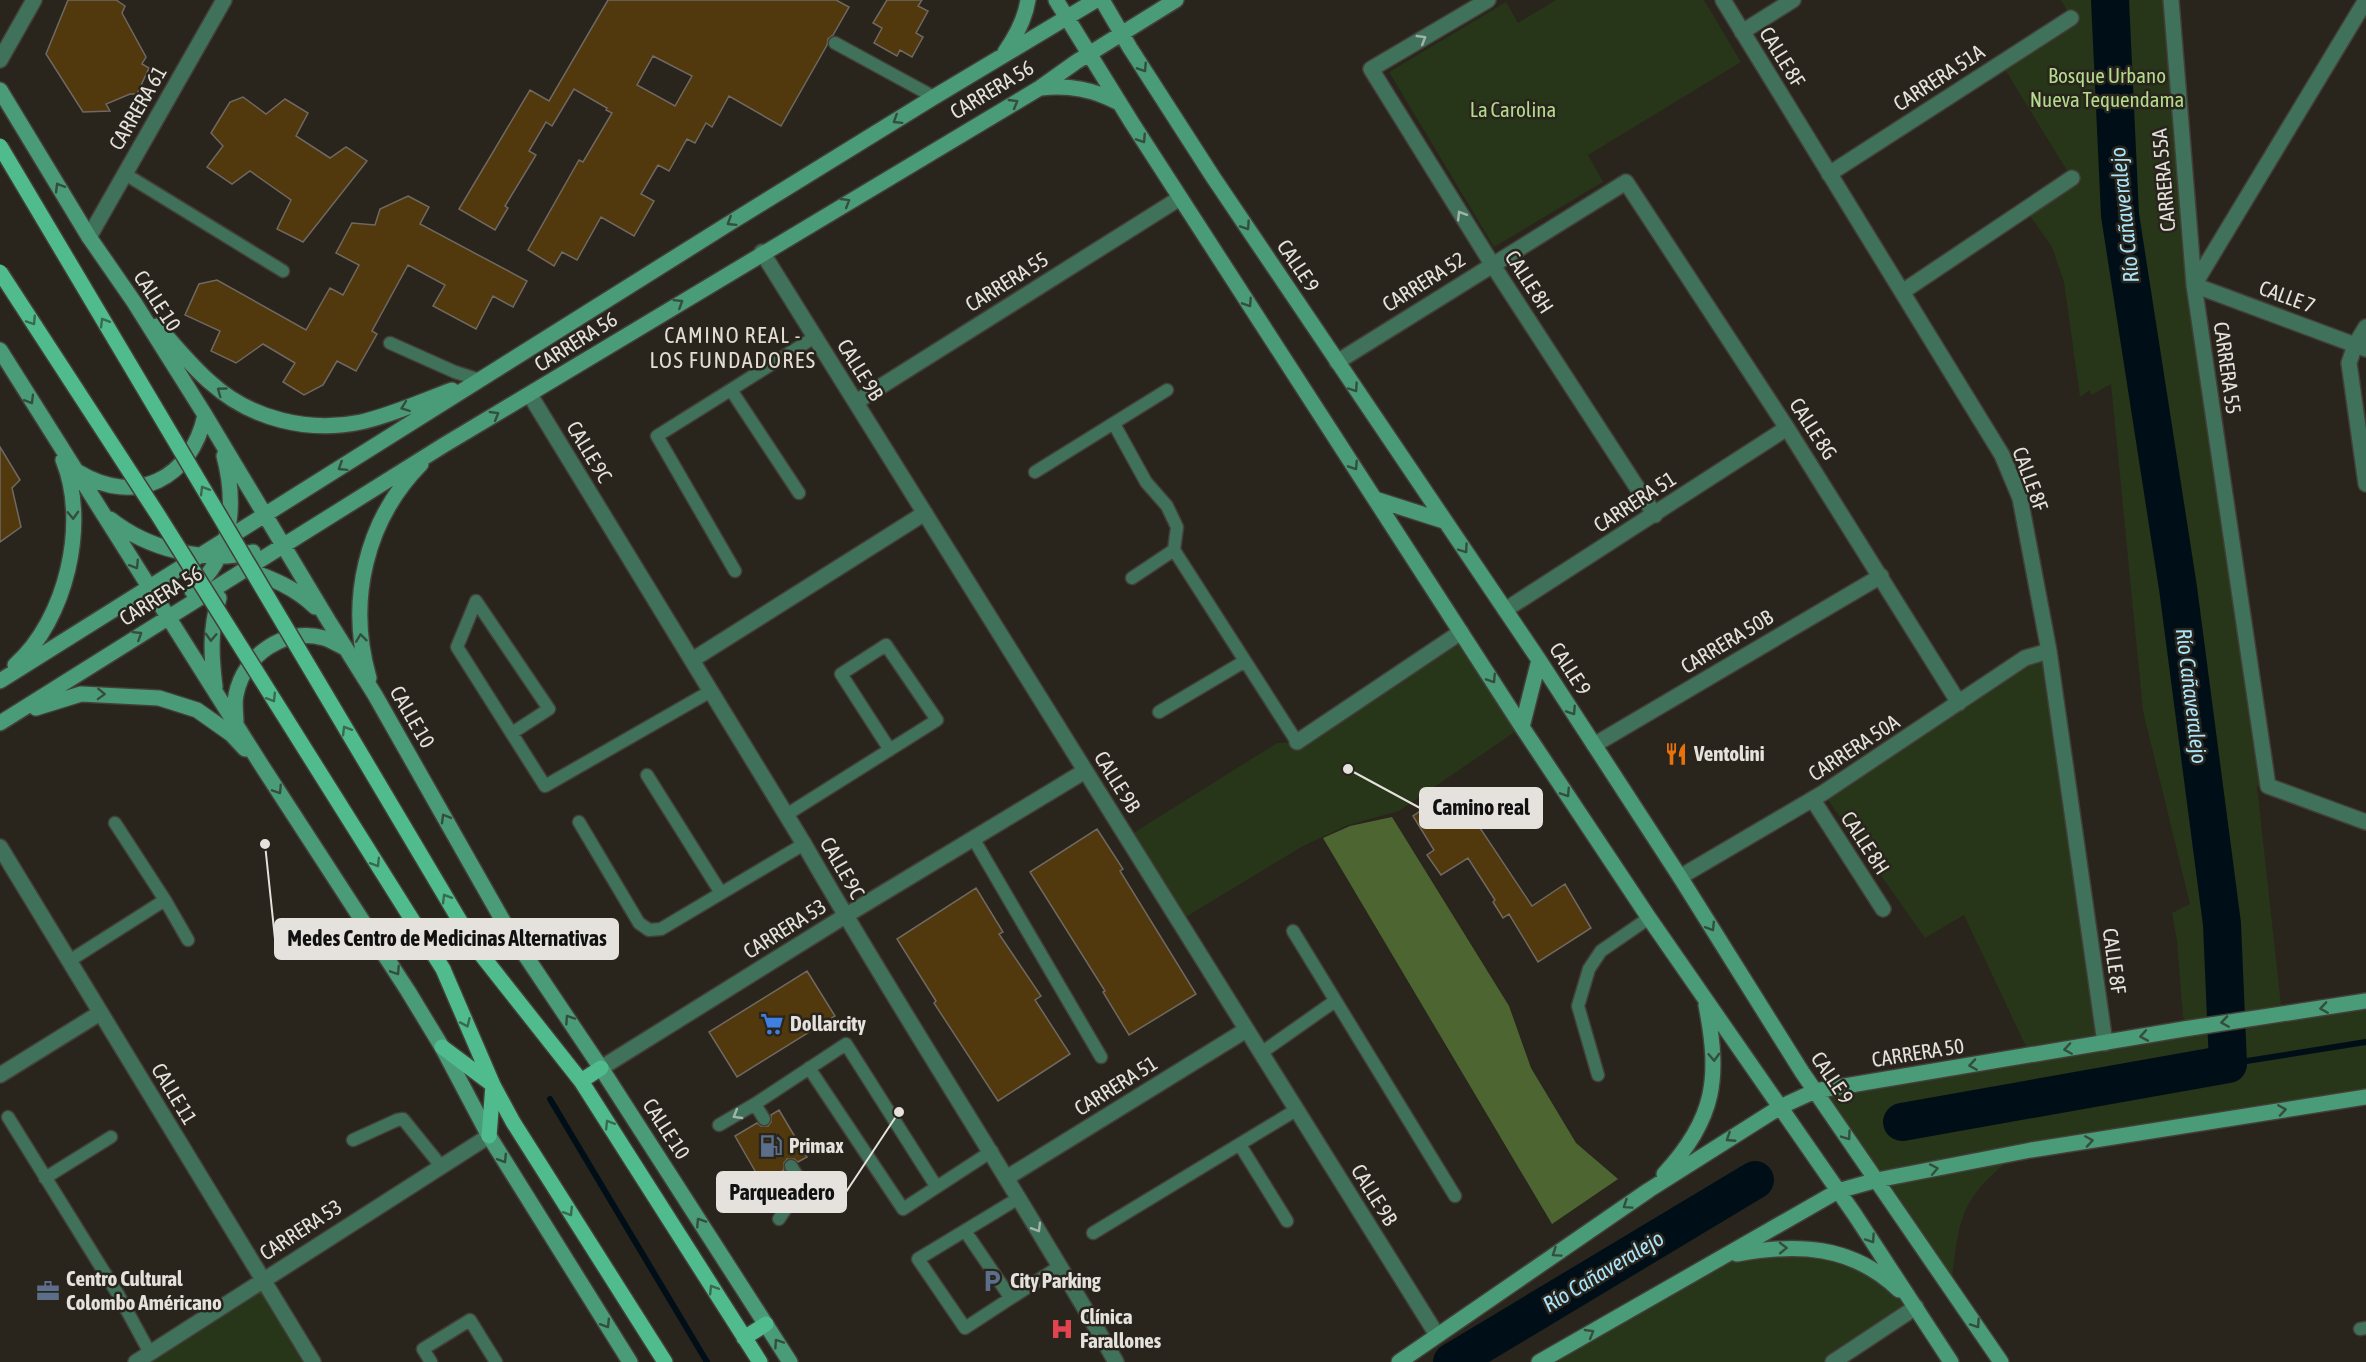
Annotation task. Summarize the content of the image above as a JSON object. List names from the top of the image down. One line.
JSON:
{"streets":{"street":["CALLE 8F","CARRERA 51A","CARRERA 56","CARRERA 61","CARRERA 55A","CALLE 9","CARRERA 55","CARRERA 52","CALLE 8H","CALLE 7","CALLE 10","CALLE 9B","CALLE 8G","CALLE 9C","CARRERA 51","CARRERA 50B","CARRERA 50A","CARRERA 53","CARRERA 50","CALLE 11"]},"crossings":[["CALLE 8F","CARRERA 51A"],["CALLE 8F","CARRERA 50A"],["CALLE 8F","CARRERA 50"],["CARRERA 56","CALLE 9"],["CARRERA 56","CALLE 10"],["CARRERA 56","CALLE 9B"],["CARRERA 56","CALLE 9C"],["CARRERA 61","CALLE 10"],["CARRERA 55A","CARRERA 55"],["CARRERA 55A","CALLE 7"],["CALLE 9","CARRERA 52"],["CALLE 9","CARRERA 51"],["CALLE 9","CARRERA 50B"],["CALLE 9","CARRERA 50A"],["CALLE 9","CARRERA 50"],["CARRERA 55","CALLE 7"],["CARRERA 55","CALLE 9B"],["CARRERA 52","CALLE 8H"],["CARRERA 52","CALLE 8G"],["CALLE 8H","CARRERA 51"],["CALLE 8H","CARRERA 50A"],["CALLE 10","CARRERA 53"],["CALLE 9B","CARRERA 51"],["CALLE 9B","CARRERA 53"],["CALLE 9B","CARRERA 50"],["CALLE 8G","CARRERA 51"],["CALLE 8G","CARRERA 50B"],["CALLE 8G","CARRERA 50A"],["CALLE 9C","CARRERA 51"],["CALLE 9C","CARRERA 53"],["CARRERA 53","CALLE 11"]],"districts":["CAMINO REAL - LOS FUNDADORES"],"water":["Río Cañaveralejo"],"parks":["Bosque Urbano Nueva Tequendama","La Carolina"],"places":{"restaurant":["Ventolini"],"other":["Camino real","Medes Centro de Medicinas Alternativas","Parqueadero"],"supermarket":["Dollarcity"],"fuel station":["Primax"],"parking":["City Parking"],"office":["Centro Cultural Colombo Américano"],"hospital":["Clínica Farallones"]}}
